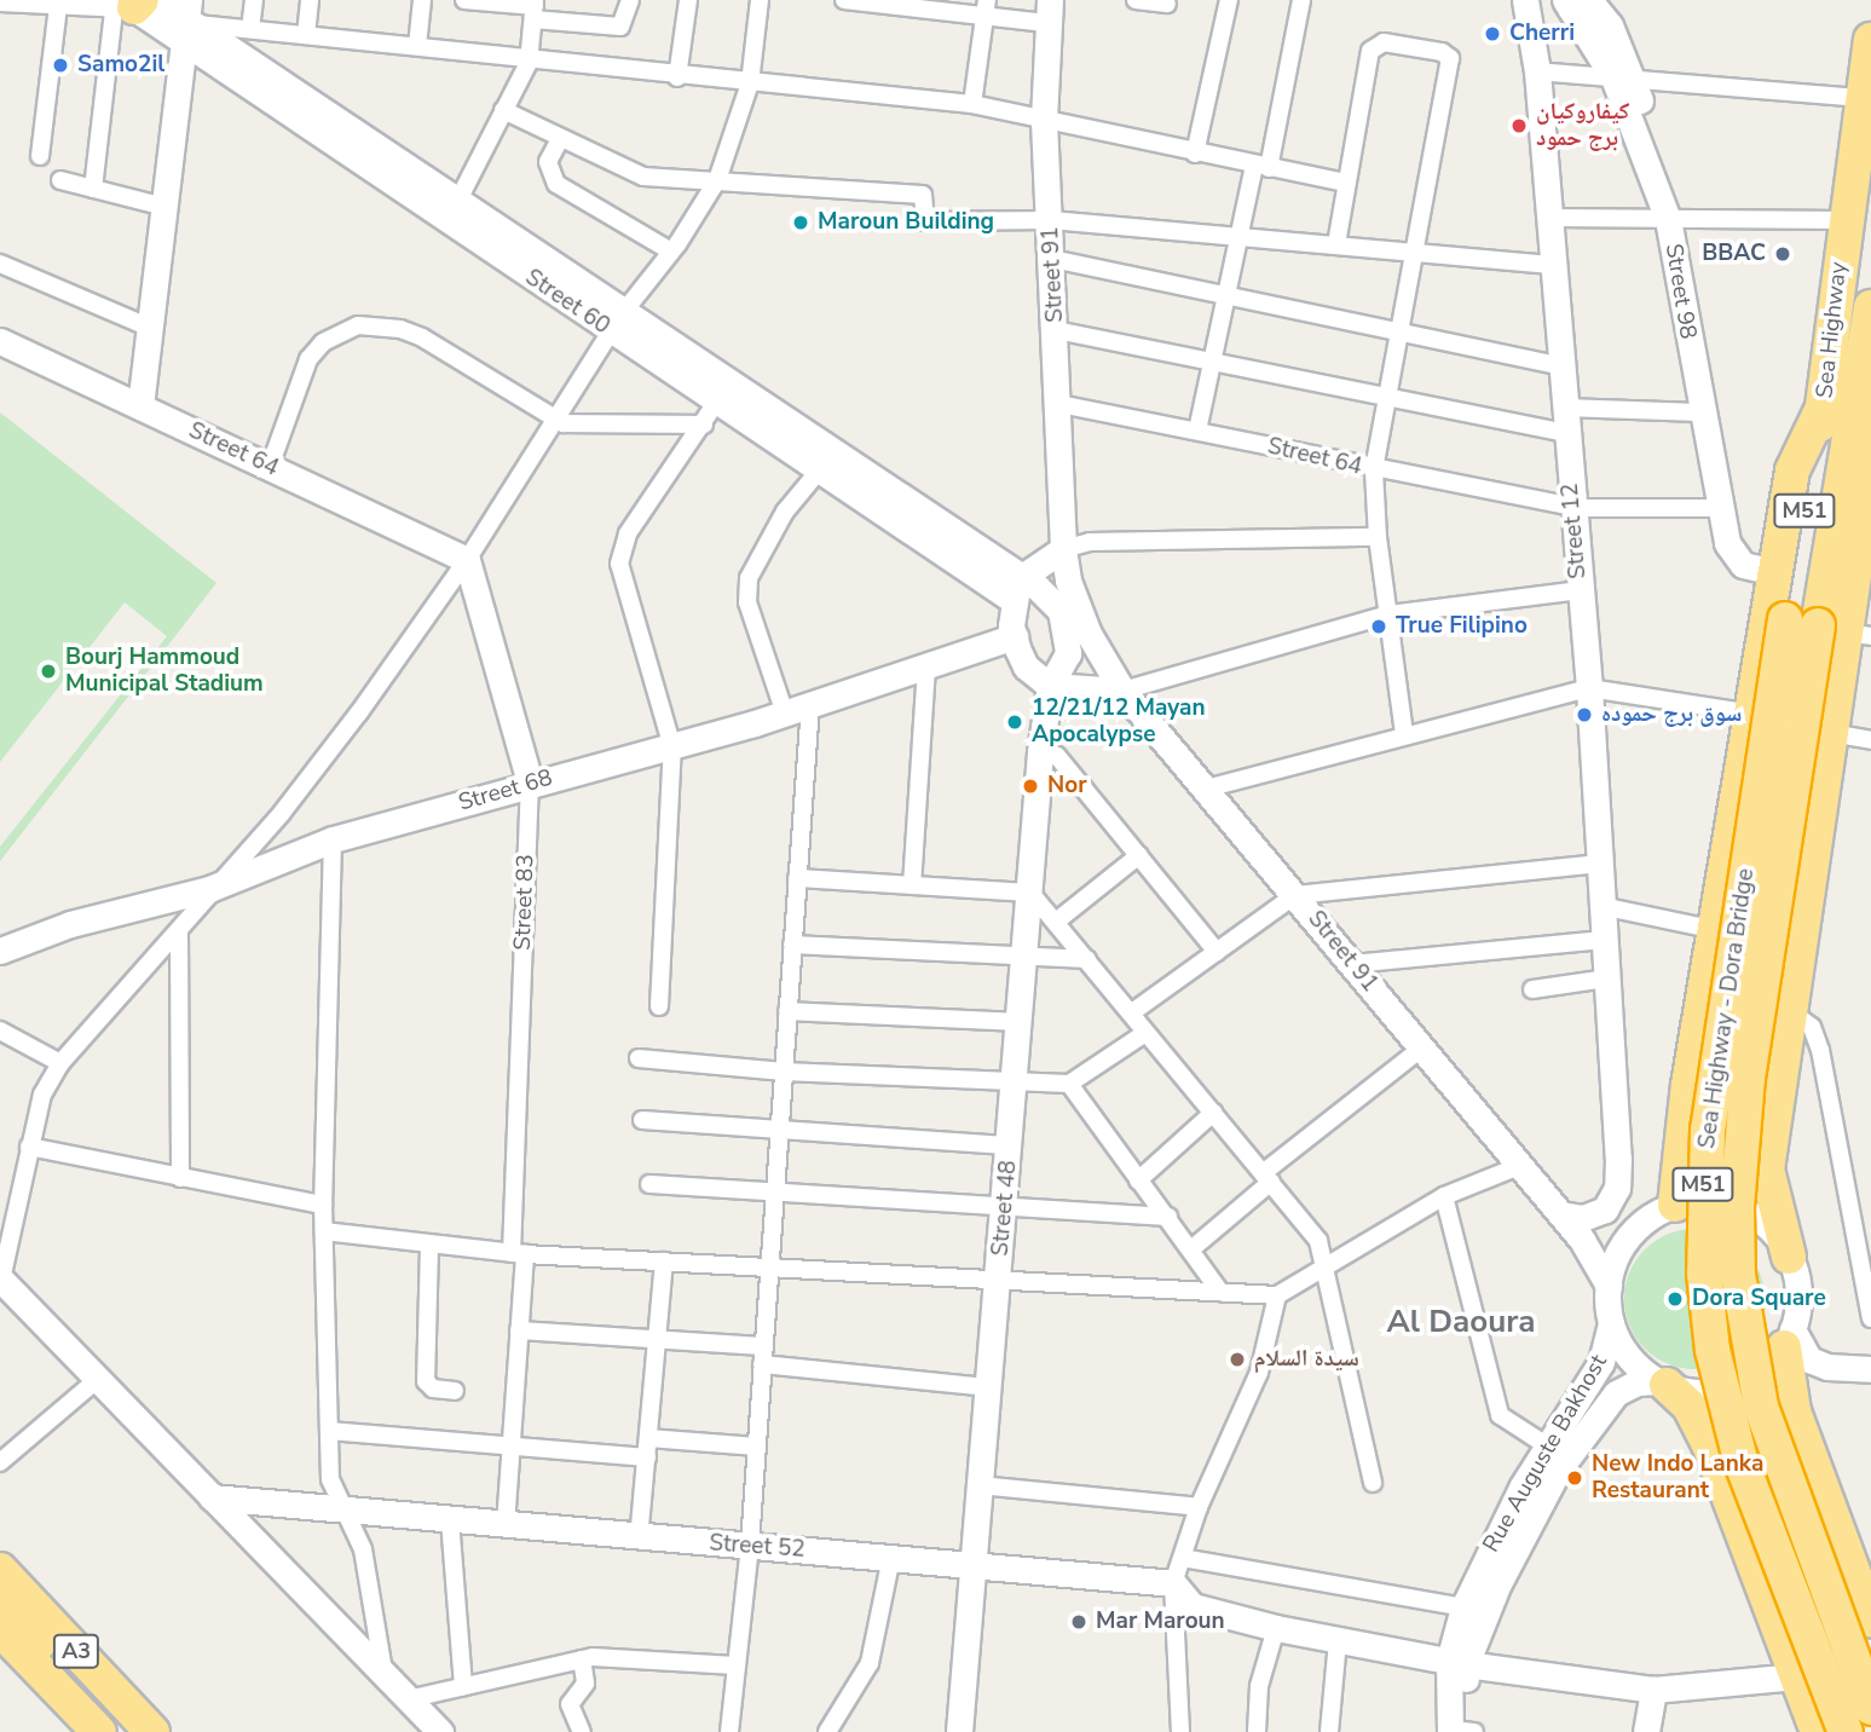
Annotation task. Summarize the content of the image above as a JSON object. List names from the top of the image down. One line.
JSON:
{"streets":{"highway":["Sea Highway","M51","Sea Highway - Dora Bridge","A3"],"street":["Street 91","Street 98","Street 60","Street 64","Street 12","Street 68","Street 83","Street 48","Rue Auguste Bakhost","Street 52"]},"crossings":[["Street 91","Street 64"],["Street 91","Rue Auguste Bakhost"],["Street 98","Street 64"],["Street 60","Street 48"],["Sea Highway","Sea Highway - Dora Bridge"],["Street 64","Street 12"],["Street 64","Street 83"],["Street 68","Street 83"],["Street 83","Street 52"],["Street 48","Street 52"]],"districts":["Al Daoura"],"places":["Cherri","Samo2il","كيفاروكيان برج حمود","Maroun Building","BBAC","True Filipino","Bourj Hammoud Municipal Stadium","سوق برج حموده","12/21/12 Mayan Apocalypse","Nor","Dora Square","سيدة السلام","New Indo Lanka Restaurant","Mar Maroun"]}
